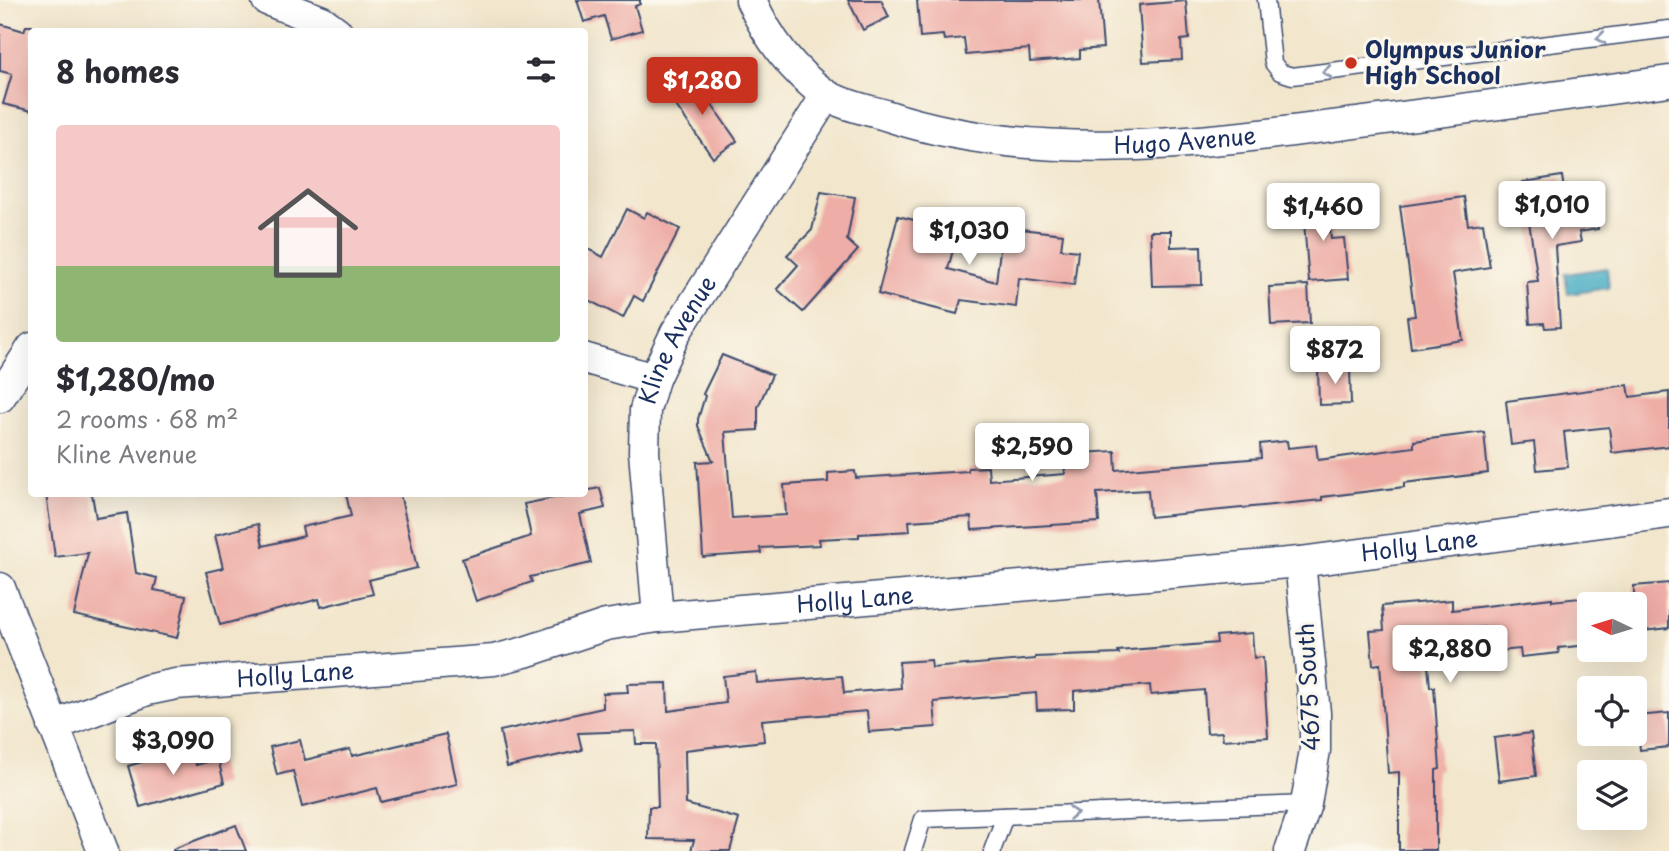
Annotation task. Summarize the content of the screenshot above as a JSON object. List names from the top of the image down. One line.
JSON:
{"streets":{"street":["Hugo Avenue","Kline Avenue","Holly Lane","4675 South"]},"crossings":[["Hugo Avenue","Kline Avenue"],["Kline Avenue","Holly Lane"],["Holly Lane","4675 South"]],"places":["Olympus Junior High School"],"north":"left","page":{"heading":"8 homes","price":["$1,280","$1,010","$1,460","$1,030","$872","$2,590","$2,880","$3,090"],"list":[{"name":"$1,280/mo","note":"2 rooms · 68 m² · Kline Avenue"}]}}
